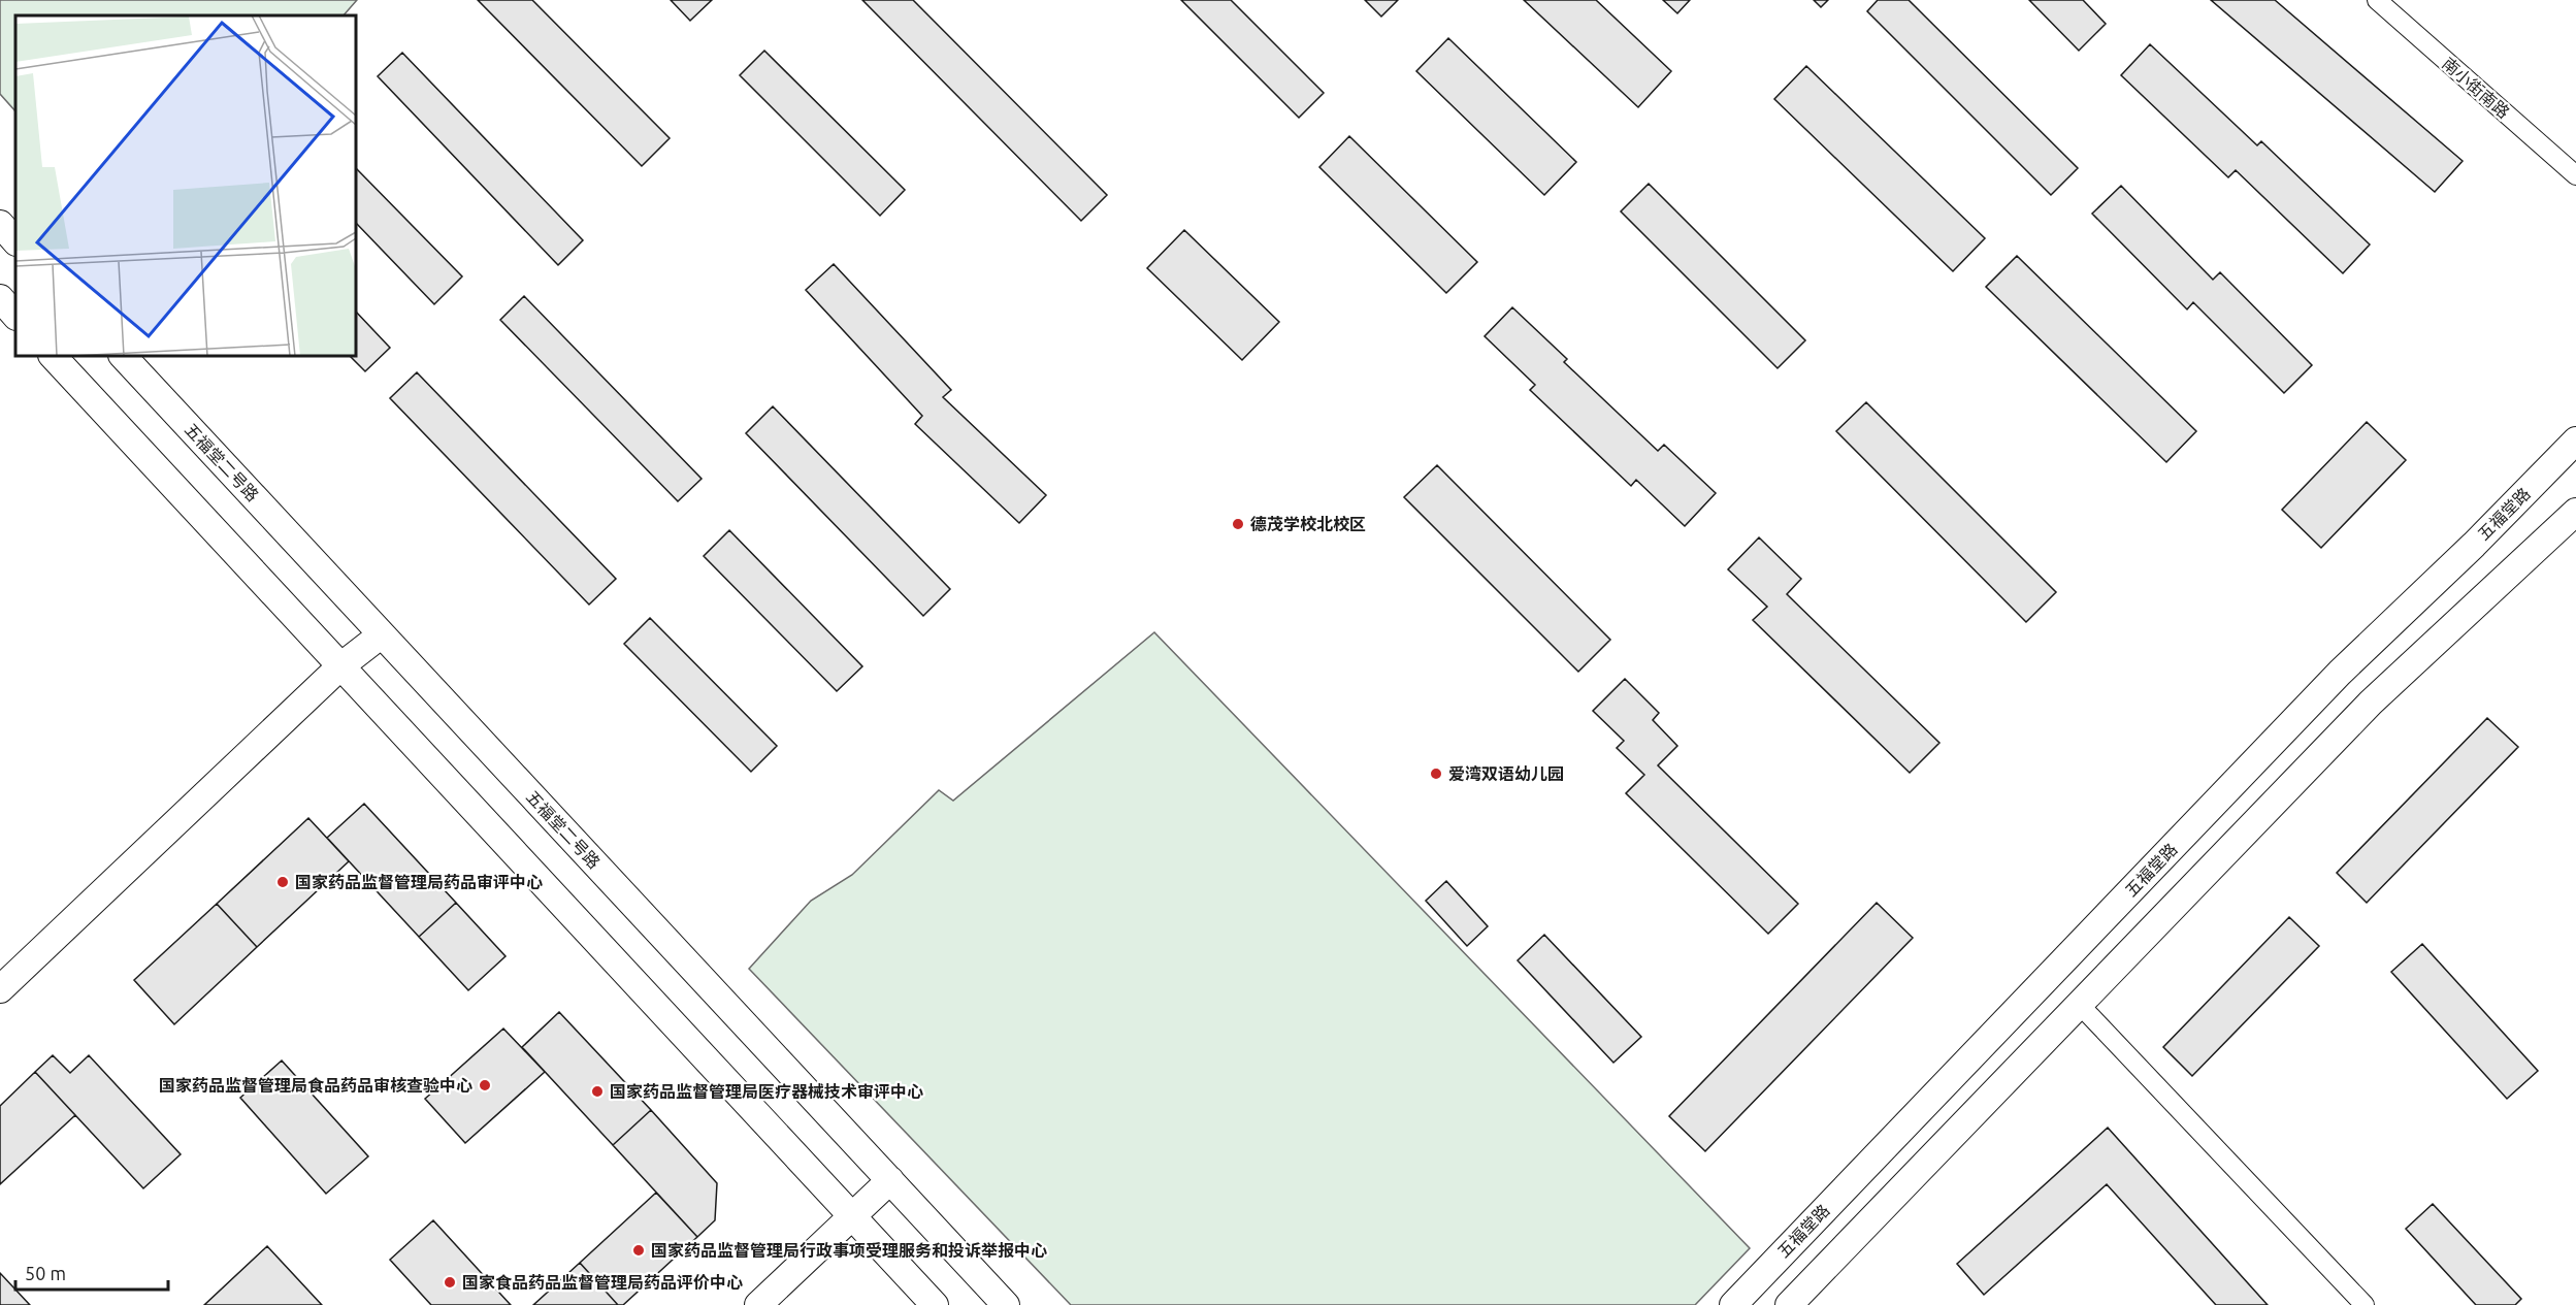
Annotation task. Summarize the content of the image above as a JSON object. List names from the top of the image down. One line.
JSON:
{"streets":{"main road":["五福堂二号路","五福堂路"],"street":["南小街南路"]},"places":["德茂学校北校区","爱湾双语幼儿园","国家药品监督管理局药品审评中心","国家药品监督管理局食品药品审核查验中心","国家药品监督管理局医疗器械技术审评中心","国家药品监督管理局行政事项受理服务和投诉举报中心","国家食品药品监督管理局药品评价中心"],"scale_bar":"50 m"}
